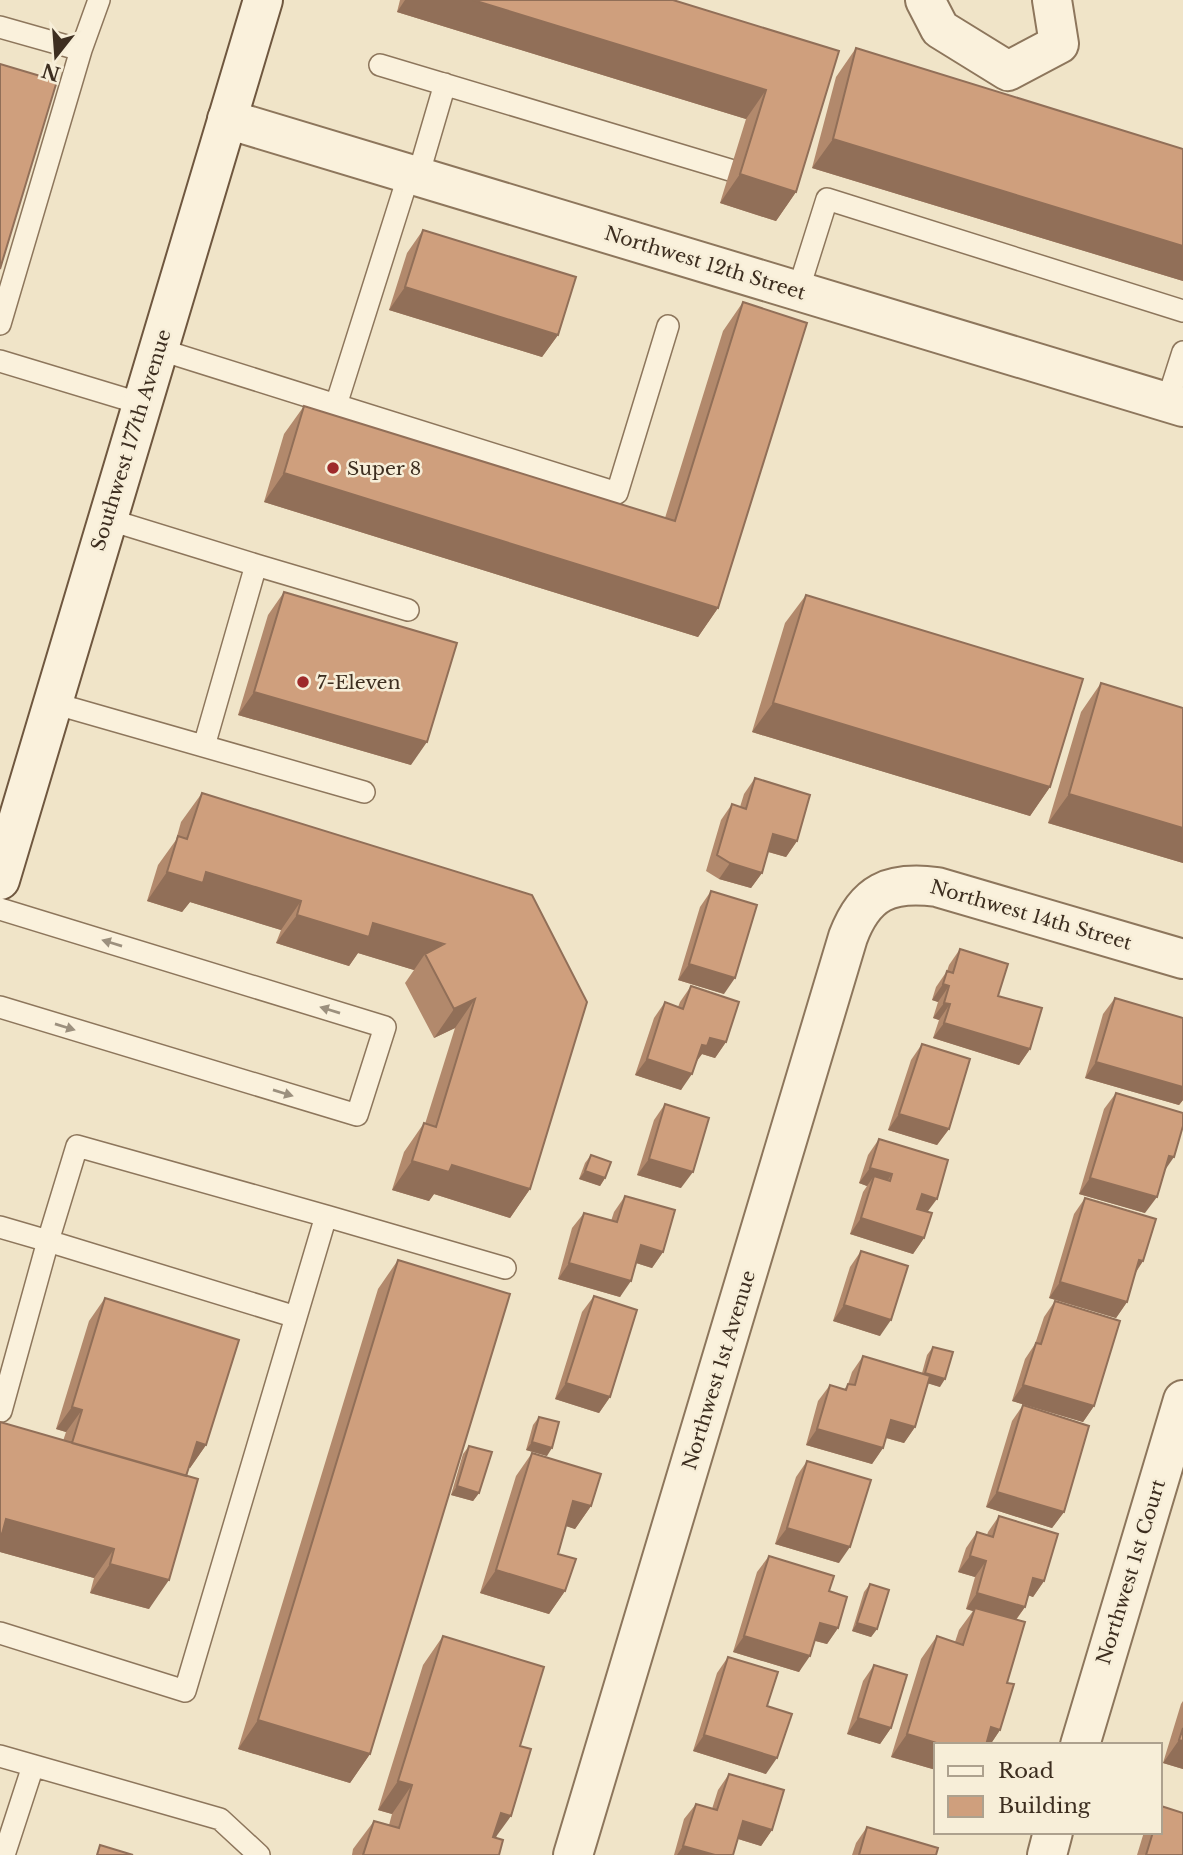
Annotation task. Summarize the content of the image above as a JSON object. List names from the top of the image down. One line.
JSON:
{"streets":{"street":["Northwest 12th Street","Southwest 177th Avenue","Northwest 14th Street","Northwest 1st Avenue","Northwest 1st Court"]},"crossings":[["Northwest 12th Street","Southwest 177th Avenue"],["Northwest 14th Street","Northwest 1st Avenue"]],"places":["Super 8","7-Eleven"],"legend":["Road","Building"],"north":"bottom"}
